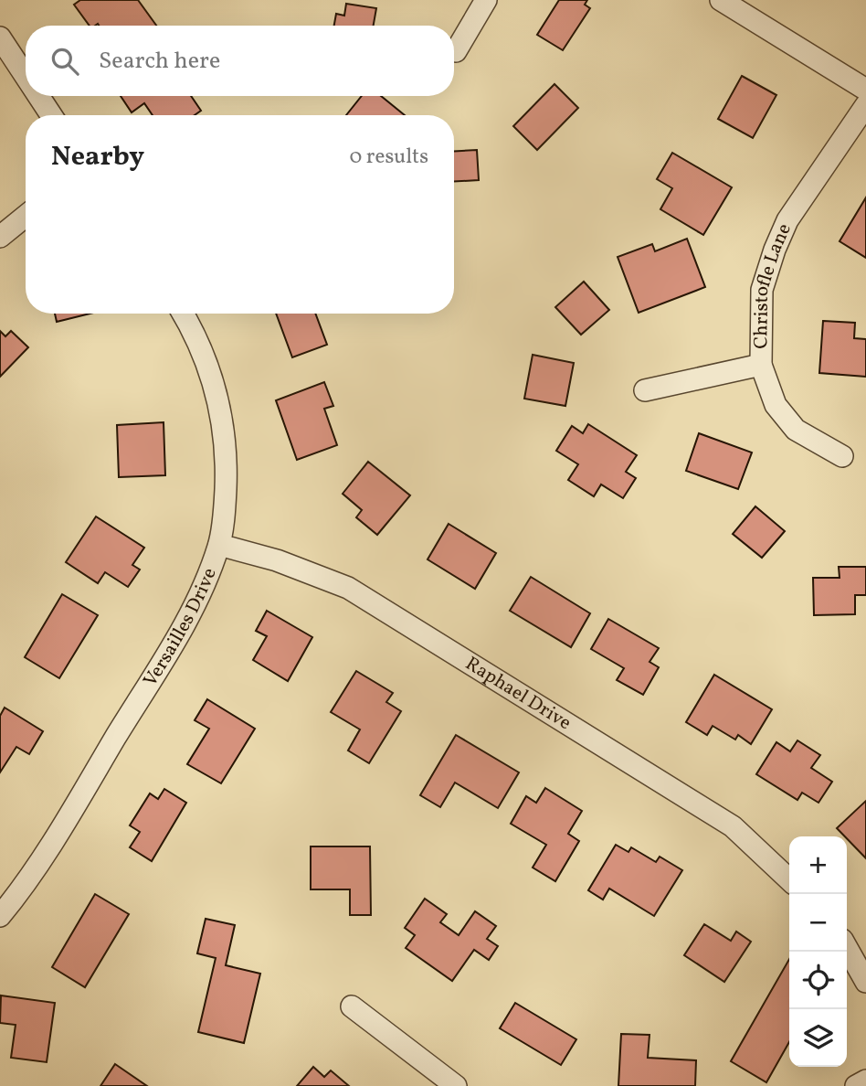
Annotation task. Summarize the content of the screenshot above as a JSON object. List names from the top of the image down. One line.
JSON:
{"streets":{"street":["Christofle Lane","Versailles Drive","Raphael Drive"]},"crossings":[["Versailles Drive","Raphael Drive"]],"page":{"search":"Search here","heading":["Nearby","0 results"],"map_buttons":["+","−"]}}
